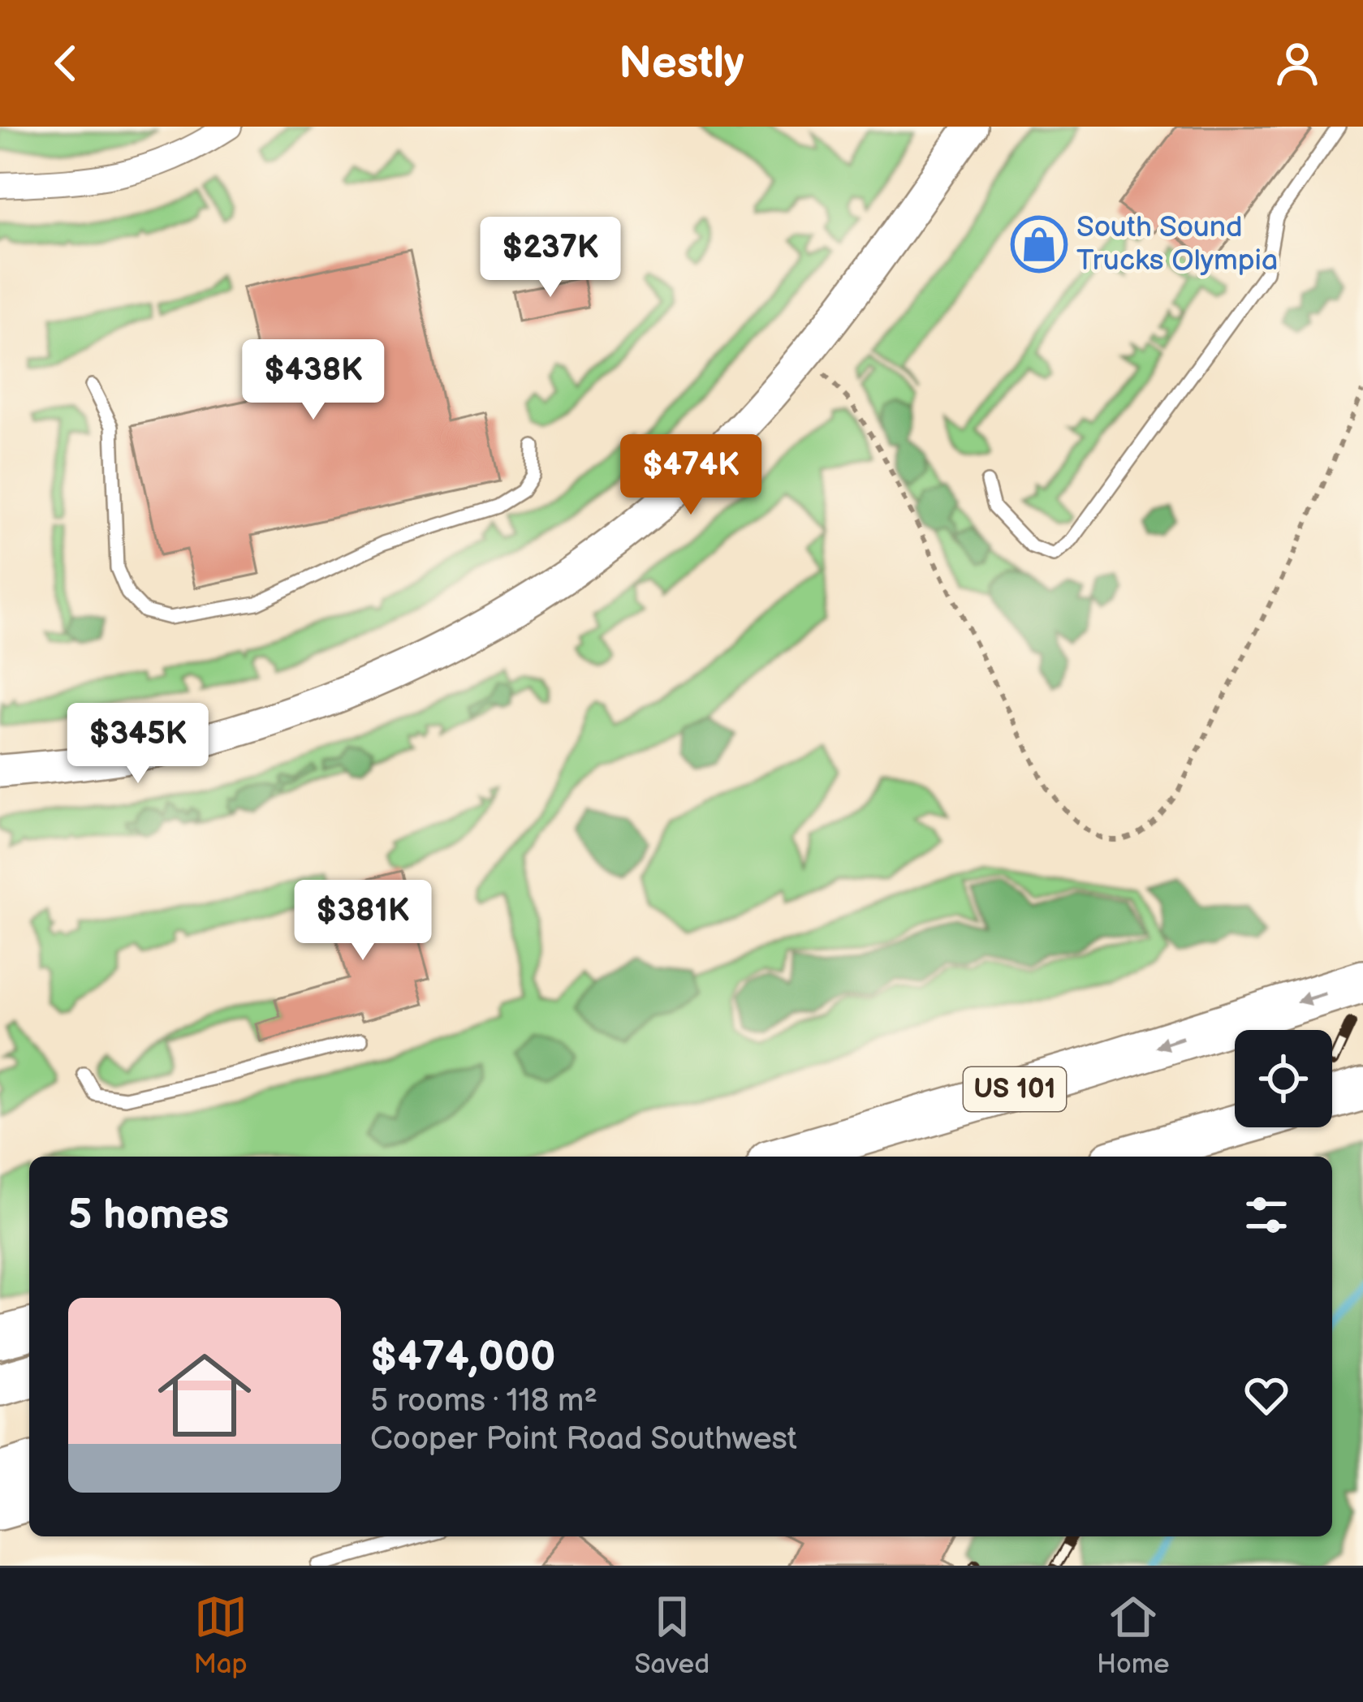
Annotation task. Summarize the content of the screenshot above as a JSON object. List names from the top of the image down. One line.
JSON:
{"streets":{"highway":["US 101"]},"places":{"shop":["South Sound Trucks Olympia"]},"page":{"header":"Nestly","price":["$237K","$438K","$474K","$345K","$381K"],"heading":"5 homes","list":[{"name":"$474,000","note":"5 rooms · 118 m² · Cooper Point Road Southwest"}],"tabs":["Map","Saved","Home"]}}
